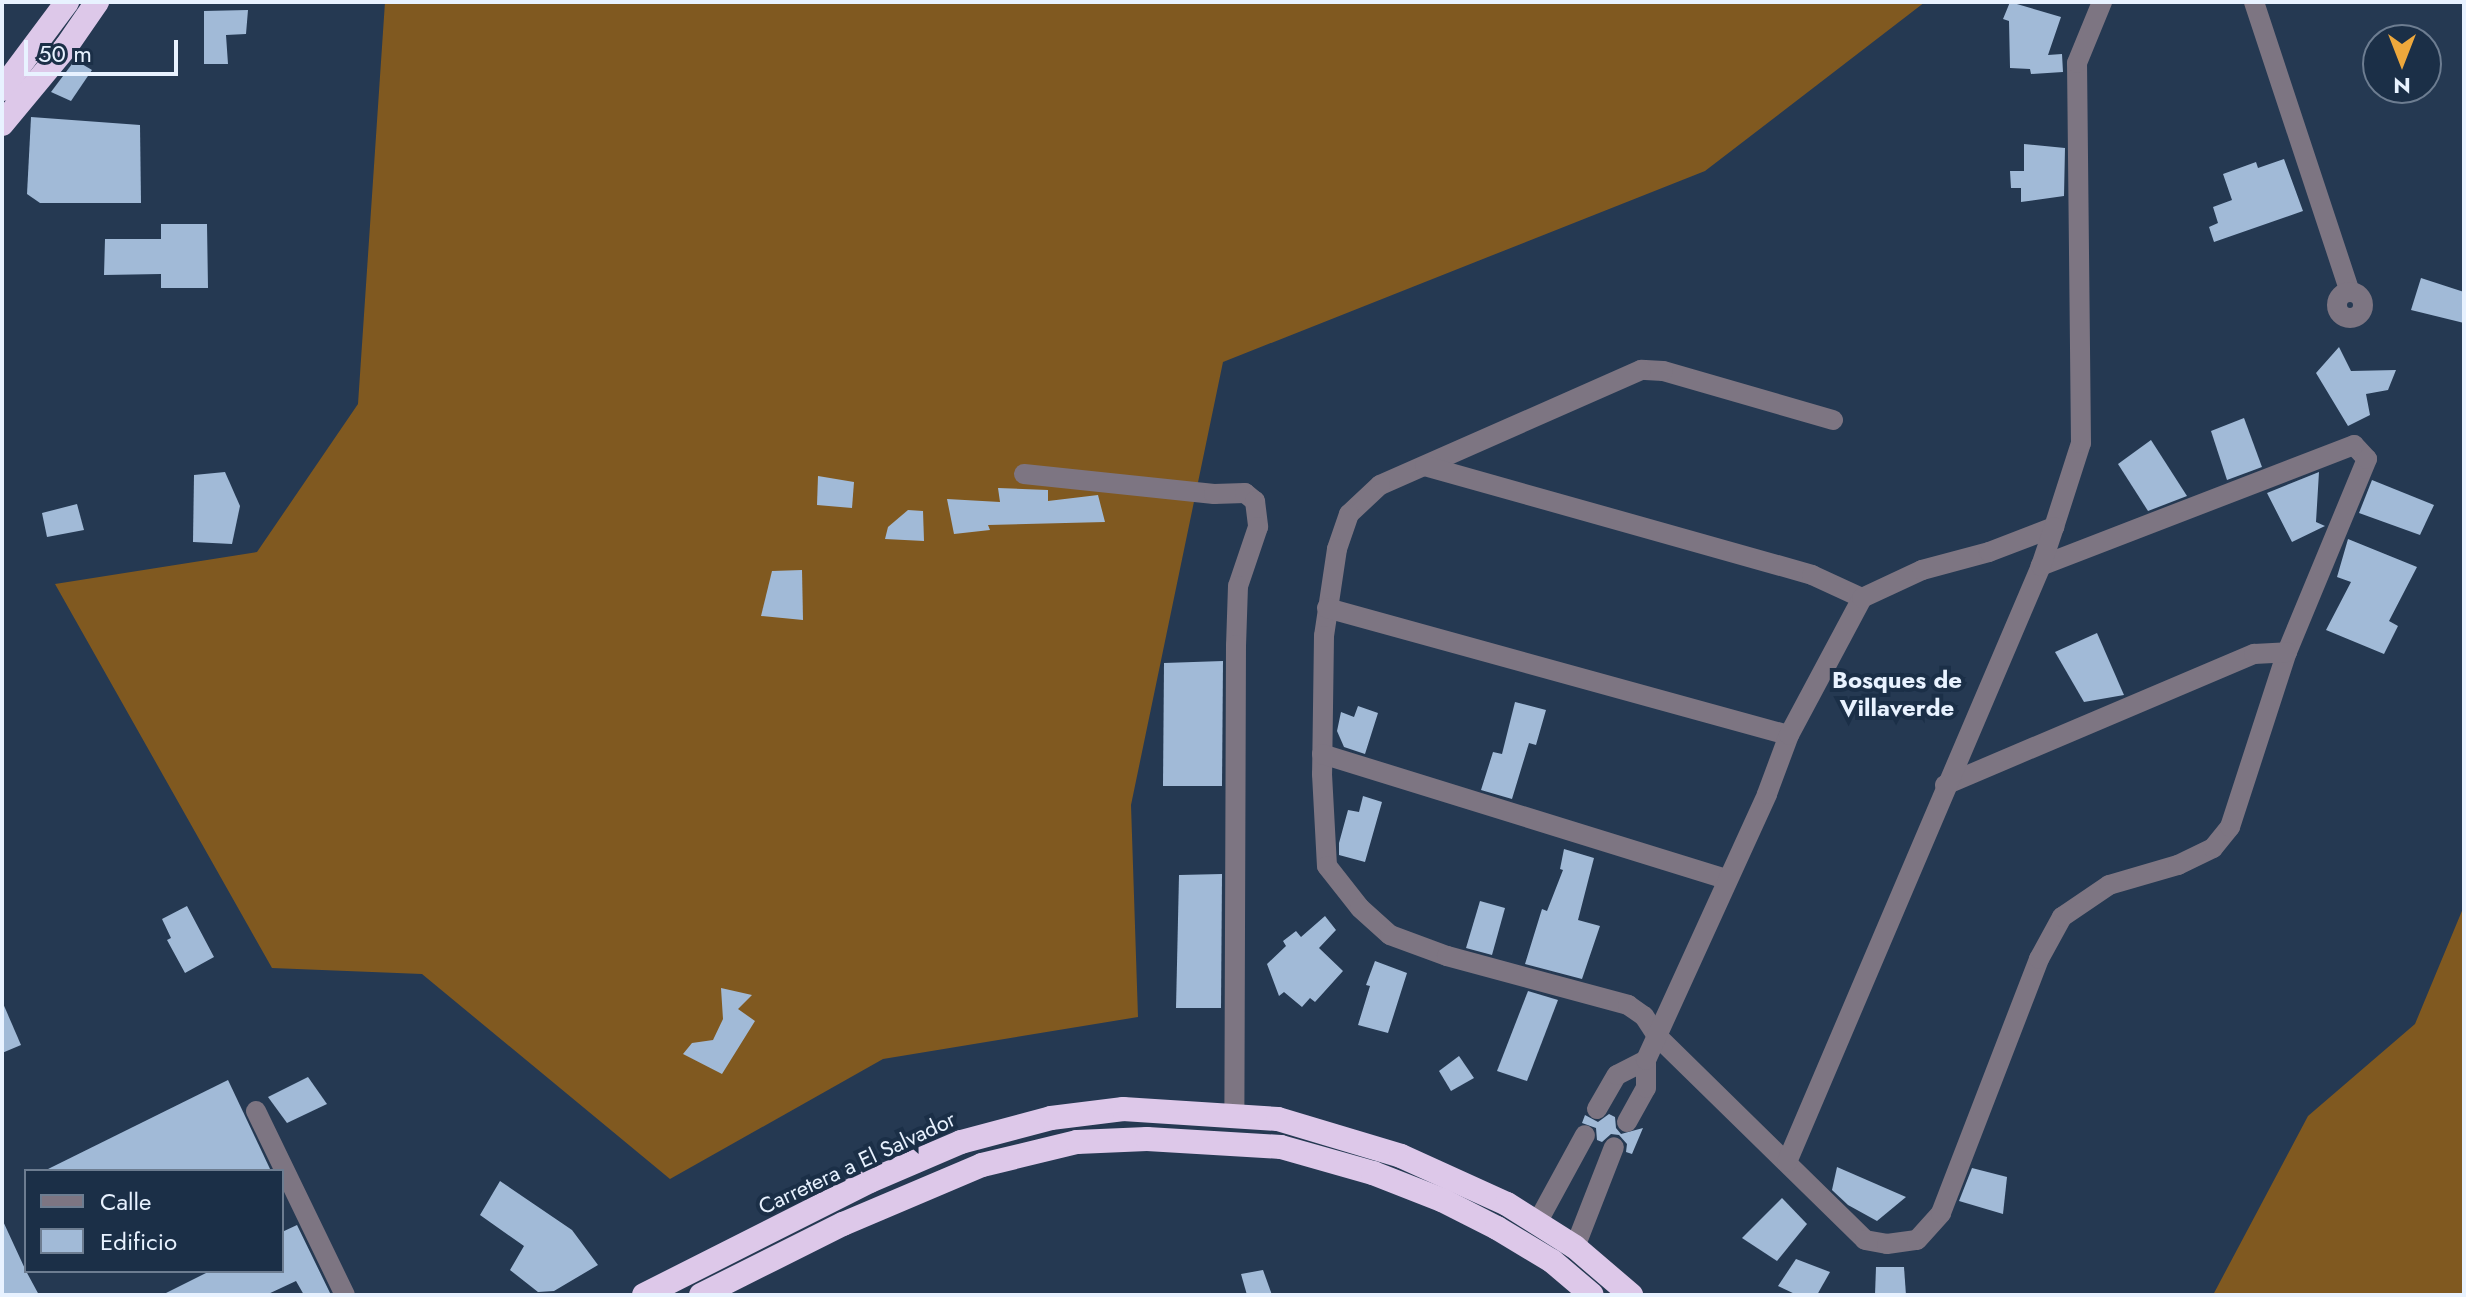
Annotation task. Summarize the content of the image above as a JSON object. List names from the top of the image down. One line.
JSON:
{"streets":{"highway":["Carretera a El Salvador"]},"districts":["Bosques de Villaverde"],"legend":["Calle","Edificio"],"scale_bar":"50 m","north":"bottom"}
